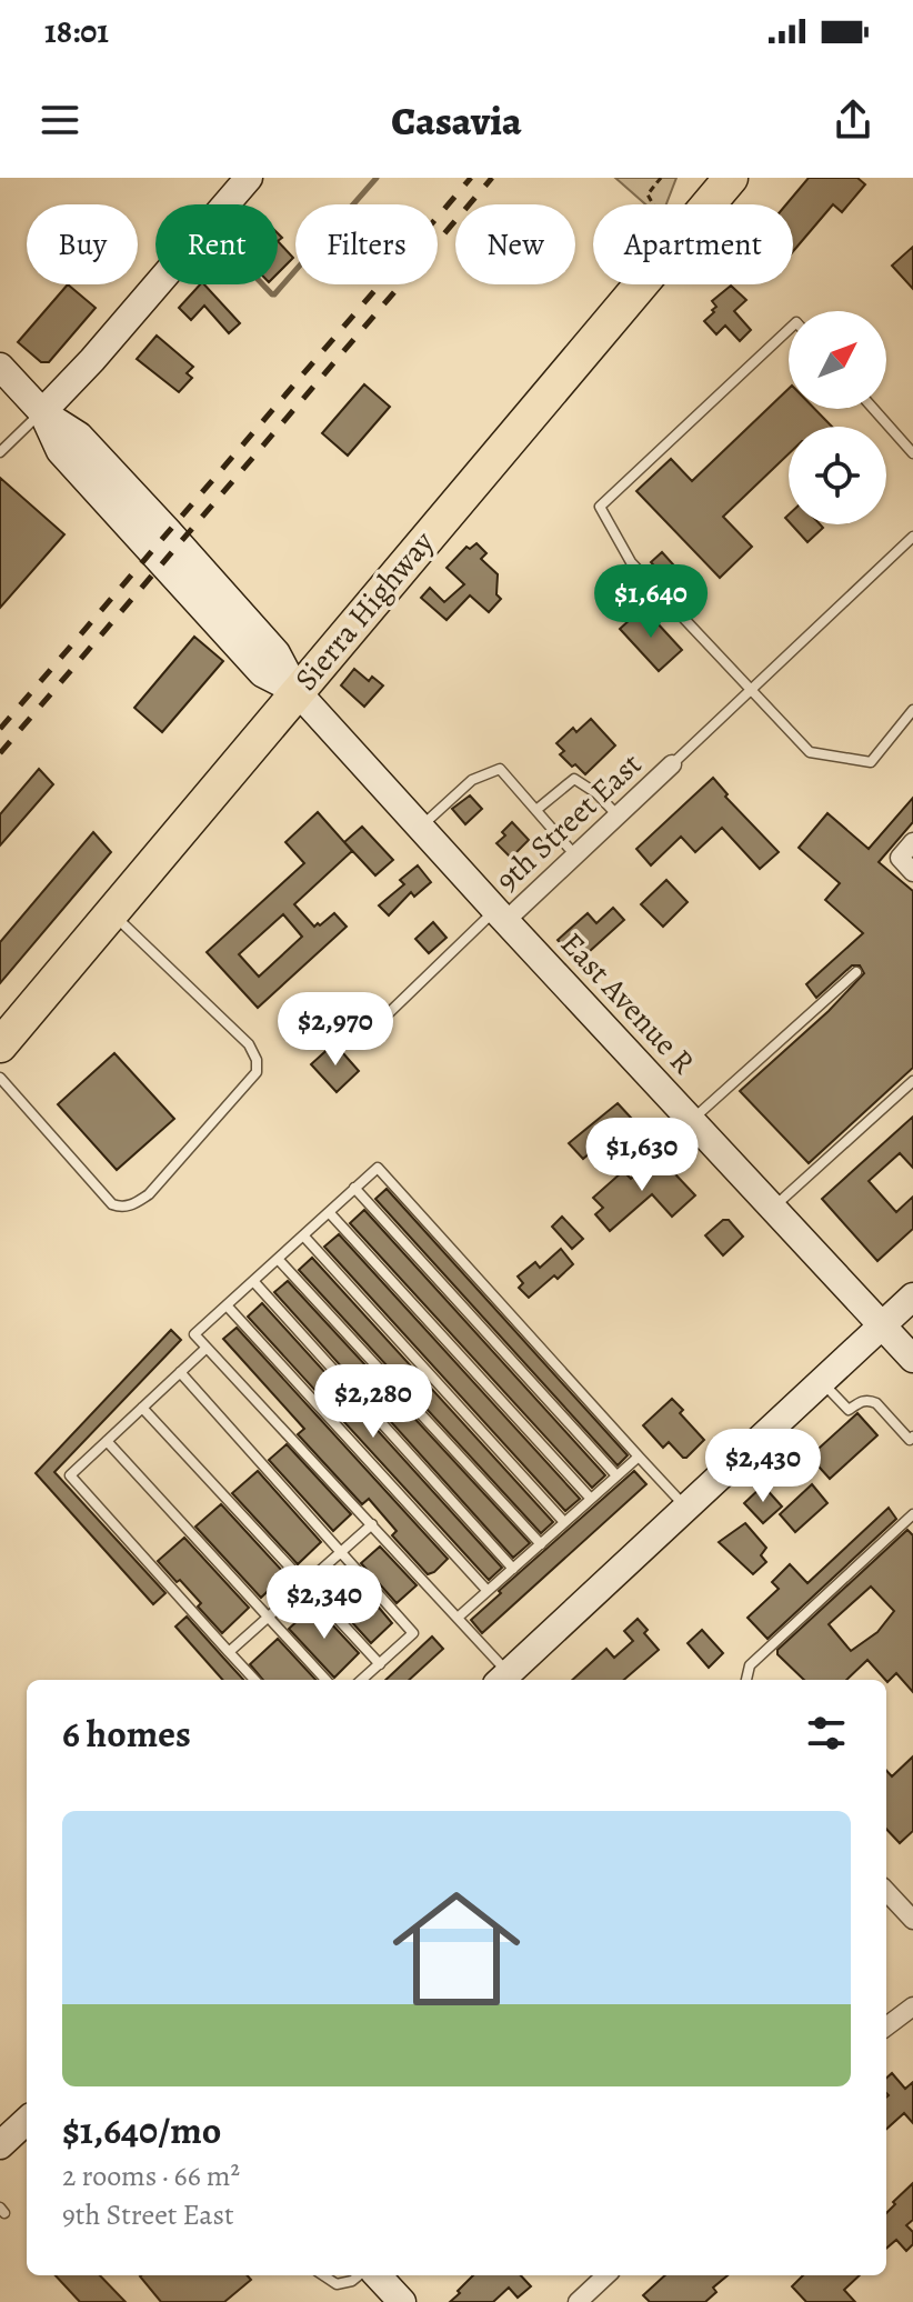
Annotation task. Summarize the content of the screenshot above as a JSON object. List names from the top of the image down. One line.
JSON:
{"streets":{"highway":["Sierra Highway"],"main road":["East Avenue R"],"street":["9th Street East"]},"crossings":[["Sierra Highway","East Avenue R"],["9th Street East","East Avenue R"]],"north":"top right","page":{"status":"18:01","header":"Casavia","chip":["Buy","Rent","Filters","New","Apartment"],"price":["$1,640","$2,970","$1,630","$2,280","$2,430","$2,340"],"heading":"6 homes","list":[{"name":"$1,640/mo","note":"2 rooms · 66 m² · 9th Street East"}]}}
